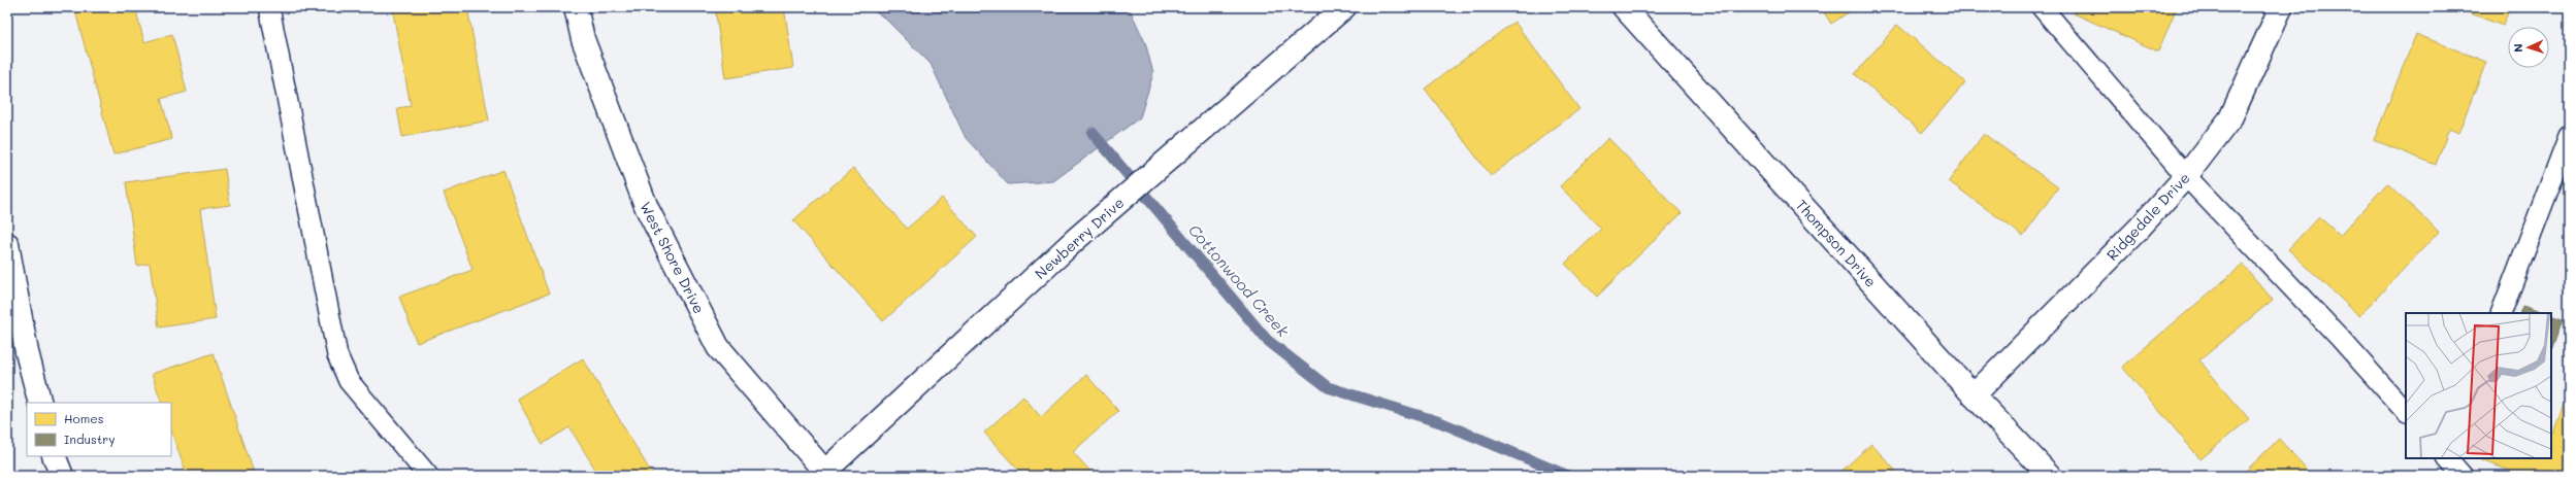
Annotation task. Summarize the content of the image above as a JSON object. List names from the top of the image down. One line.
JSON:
{"streets":{"street":["Ridgedale Drive","Newberry Drive","Thompson Drive","West Shore Drive"]},"crossings":[["Ridgedale Drive","Thompson Drive"],["Newberry Drive","West Shore Drive"]],"water":["Cottonwood Creek"],"legend":["Homes","Industry"],"north":"left"}
